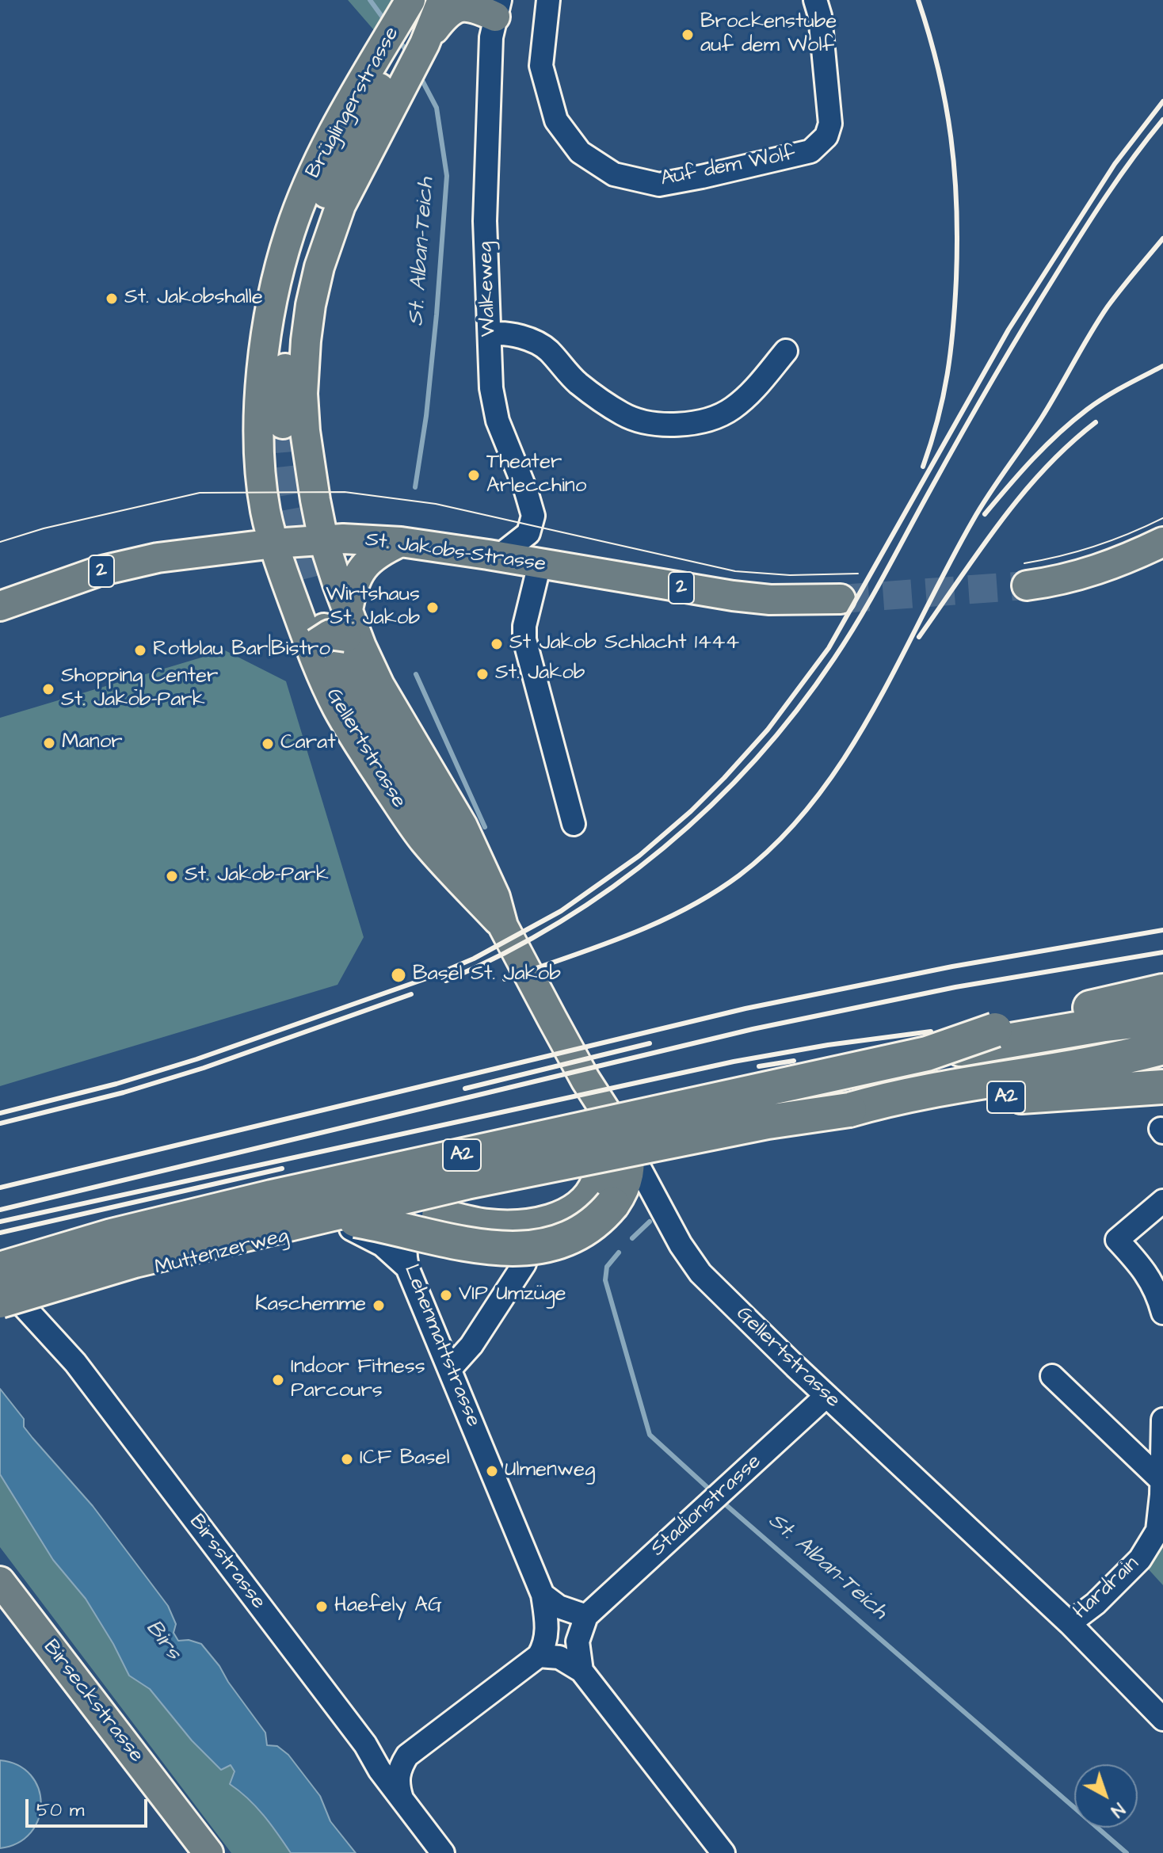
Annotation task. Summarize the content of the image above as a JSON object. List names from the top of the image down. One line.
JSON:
{"streets":{"highway":["A2"],"main road":["Brüglingerstrasse","St. Jakobs-Strasse","2","Gellertstrasse","Birseckstrasse"],"street":["Auf dem Wolf","Walkeweg","Muttenzerweg","Lehenmattstrasse","Stadionstrasse","Birsstrasse","Hardrain"]},"crossings":[["Brüglingerstrasse","St. Jakobs-Strasse"],["Brüglingerstrasse","Gellertstrasse"],["Walkeweg","St. Jakobs-Strasse"],["St. Jakobs-Strasse","Gellertstrasse"],["Gellertstrasse","Lehenmattstrasse"],["Gellertstrasse","Stadionstrasse"],["Gellertstrasse","Hardrain"],["Muttenzerweg","Lehenmattstrasse"],["Muttenzerweg","Birsstrasse"]],"water":["St. Alban-Teich","Birs"],"places":["Brockenstube auf dem Wolf","St. Jakobshalle","Theater Arlecchino","Wirtshaus St. Jakob","St Jakob Schlacht 1444","Rotblau Bar|Bistro","St. Jakob","Shopping Center St. Jakob-Park","Manor","Carat","St. Jakob-Park","Basel St. Jakob","VIP Umzüge","Kaschemme","Indoor Fitness Parcours","ICF Basel","Ulmenweg","Haefely AG"],"scale_bar":"50 m","north":"bottom right"}
